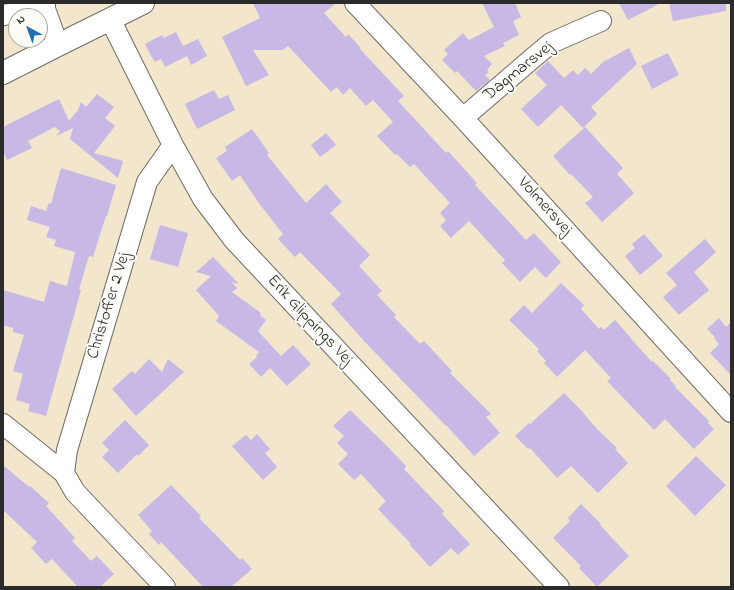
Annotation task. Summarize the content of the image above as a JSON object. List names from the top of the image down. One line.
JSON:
{"streets":{"street":["Dagmarsvej","Volmersvej","Christoffer 2 Vej","Erik Glippings Vej"]},"crossings":[["Dagmarsvej","Volmersvej"],["Christoffer 2 Vej","Erik Glippings Vej"]],"north":"top left"}
